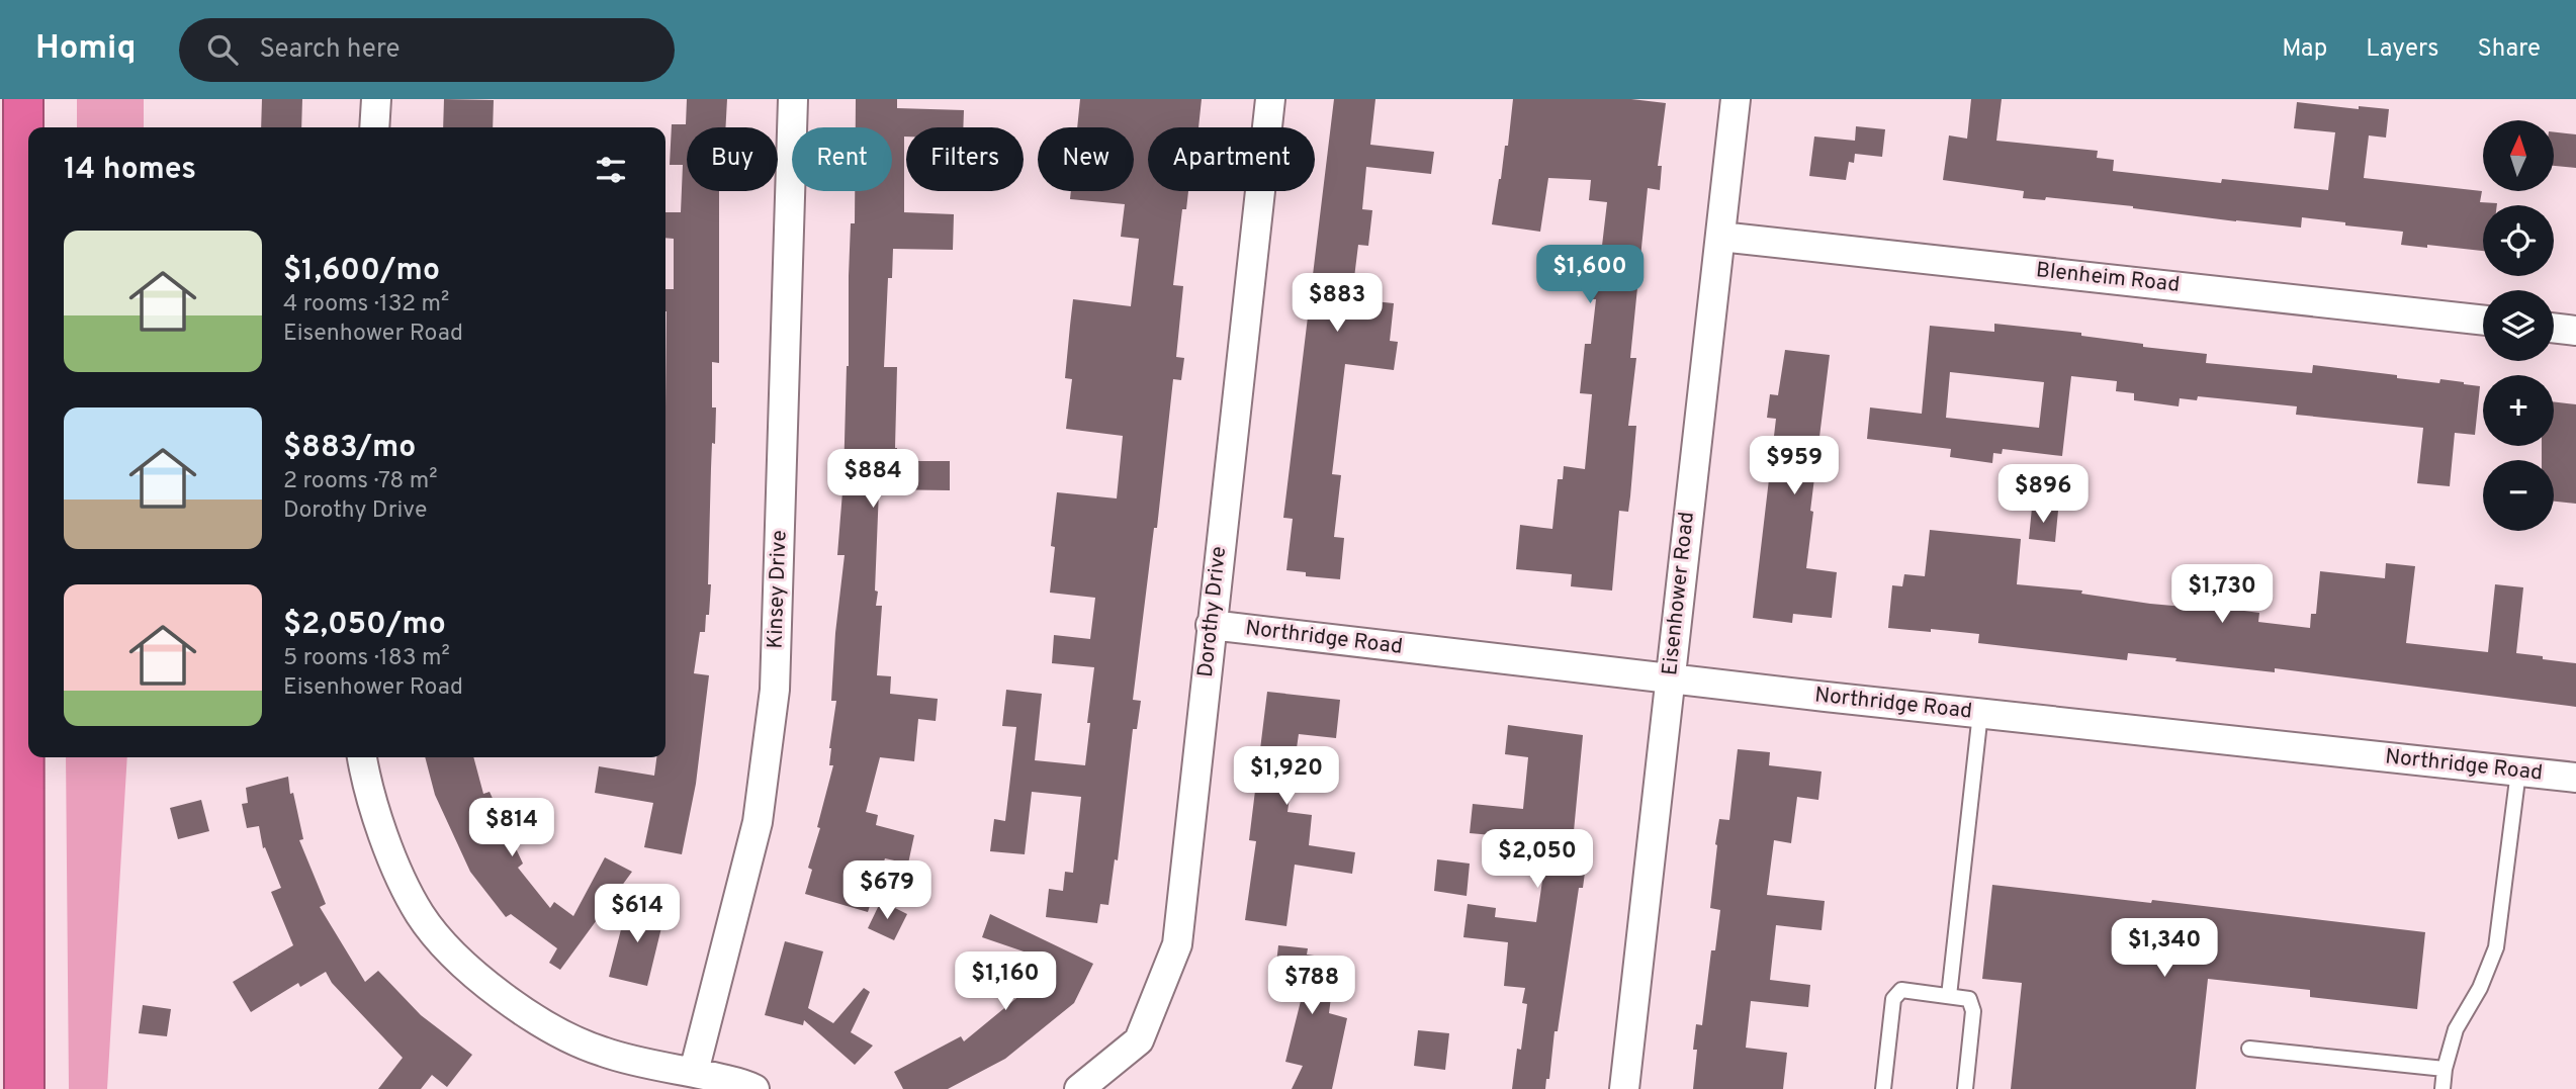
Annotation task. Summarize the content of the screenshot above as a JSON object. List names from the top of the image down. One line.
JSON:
{"streets":{"street":["Blenheim Road","Kinsey Drive","Eisenhower Road","Dorothy Drive","Northridge Road"]},"crossings":[["Blenheim Road","Eisenhower Road"],["Eisenhower Road","Northridge Road"],["Dorothy Drive","Northridge Road"]],"north":"top","page":{"header":"Homiq","search":"Search here","nav":["Map","Layers","Share"],"map_buttons":["+","−"],"chip":["Buy","Rent","Filters","New","Apartment"],"heading":"14 homes","list":[{"name":"$1,600/mo","note":"4 rooms · 132 m² · Eisenhower Road"},{"name":"$883/mo","note":"2 rooms · 78 m² · Dorothy Drive"},{"name":"$2,050/mo","note":"5 rooms · 183 m² · Eisenhower Road"}],"price":["$1,600","$883","$959","$884","$896","$1,730","$1,920","$814","$2,050","$679","$614","$1,340","$1,160","$788"]}}
